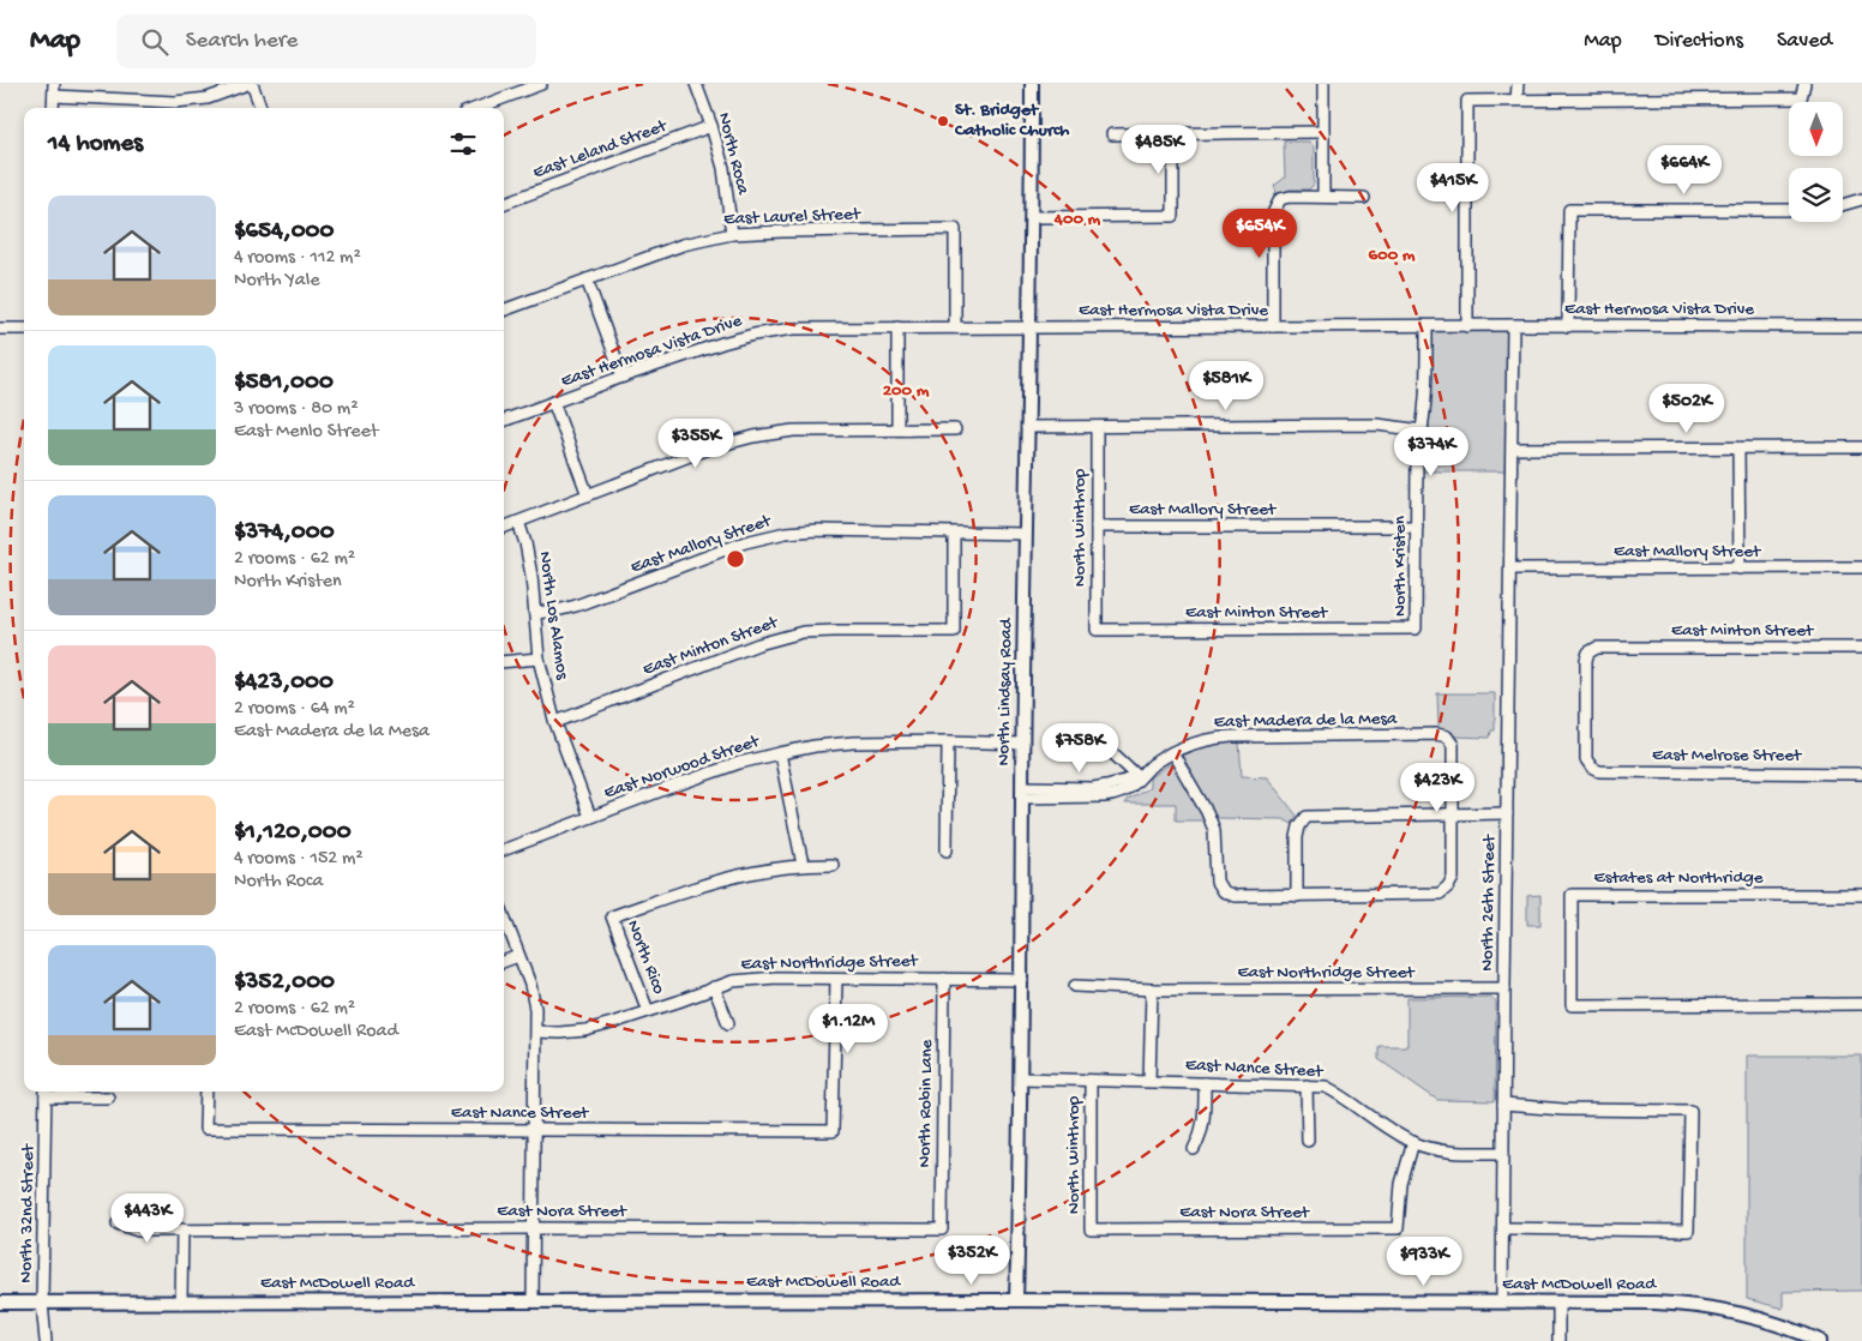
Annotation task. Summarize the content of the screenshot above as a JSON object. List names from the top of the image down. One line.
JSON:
{"streets":{"main road":["North Lindsay Road","East McDowell Road"],"street":["East Leland Street","North Roca","East Laurel Street","East Hermosa Vista Drive","East Mallory Street","North Winthrop","North Kristen","East Minton Street","North Los Alamos","East Madera de la Mesa","East Melrose Street","East Norwood Street","Estates at Northridge","North 26th Street","North Rico","East Northridge Street","East Nance Street","North Robin Lane","East Nora Street","North 32nd Street"]},"crossings":[["East Leland Street","North Roca"],["North Roca","East Laurel Street"],["East Laurel Street","East Hermosa Vista Drive"],["East Hermosa Vista Drive","North Kristen"],["East Hermosa Vista Drive","North Lindsay Road"],["East Hermosa Vista Drive","North 26th Street"],["East Mallory Street","North Winthrop"],["East Mallory Street","North Kristen"],["East Mallory Street","East Minton Street"],["East Mallory Street","North Los Alamos"],["East Mallory Street","North Lindsay Road"],["East Mallory Street","North 26th Street"],["North Winthrop","East Minton Street"],["North Winthrop","East Nance Street"],["North Winthrop","East Nora Street"],["North Kristen","East Minton Street"],["East Minton Street","North Los Alamos"],["East Minton Street","East Melrose Street"],["North Los Alamos","East Norwood Street"],["North Lindsay Road","East Madera de la Mesa"],["North Lindsay Road","East Norwood Street"],["North Lindsay Road","East Northridge Street"],["North Lindsay Road","East Nance Street"],["North Lindsay Road","East McDowell Road"],["North 26th Street","East Northridge Street"],["North 26th Street","East Nance Street"],["North 26th Street","East McDowell Road"],["North Rico","East Northridge Street"],["East Northridge Street","East Nance Street"],["East Northridge Street","North Robin Lane"],["East Nance Street","East Nora Street"],["North Robin Lane","East Nora Street"],["North 32nd Street","East McDowell Road"]],"places":["St. Bridget Catholic Church"],"north":"bottom","page":{"header":"Map","search":"Search here","nav":["Map","Directions","Saved"],"heading":"14 homes","price":["$485K","$664K","$415K","$654K","$581K","$502K","$355K","$374K","$758K","$423K","$1.12M","$443K","$352K","$933K"],"list":[{"name":"$654,000","note":"4 rooms · 112 m² · North Yale"},{"name":"$581,000","note":"3 rooms · 80 m² · East Menlo Street"},{"name":"$374,000","note":"2 rooms · 62 m² · North Kristen"},{"name":"$423,000","note":"2 rooms · 64 m² · East Madera de la Mesa"},{"name":"$1,120,000","note":"4 rooms · 152 m² · North Roca"},{"name":"$352,000","note":"2 rooms · 62 m² · East McDowell Road"}]},"rings":["400 m","600 m","200 m"]}
